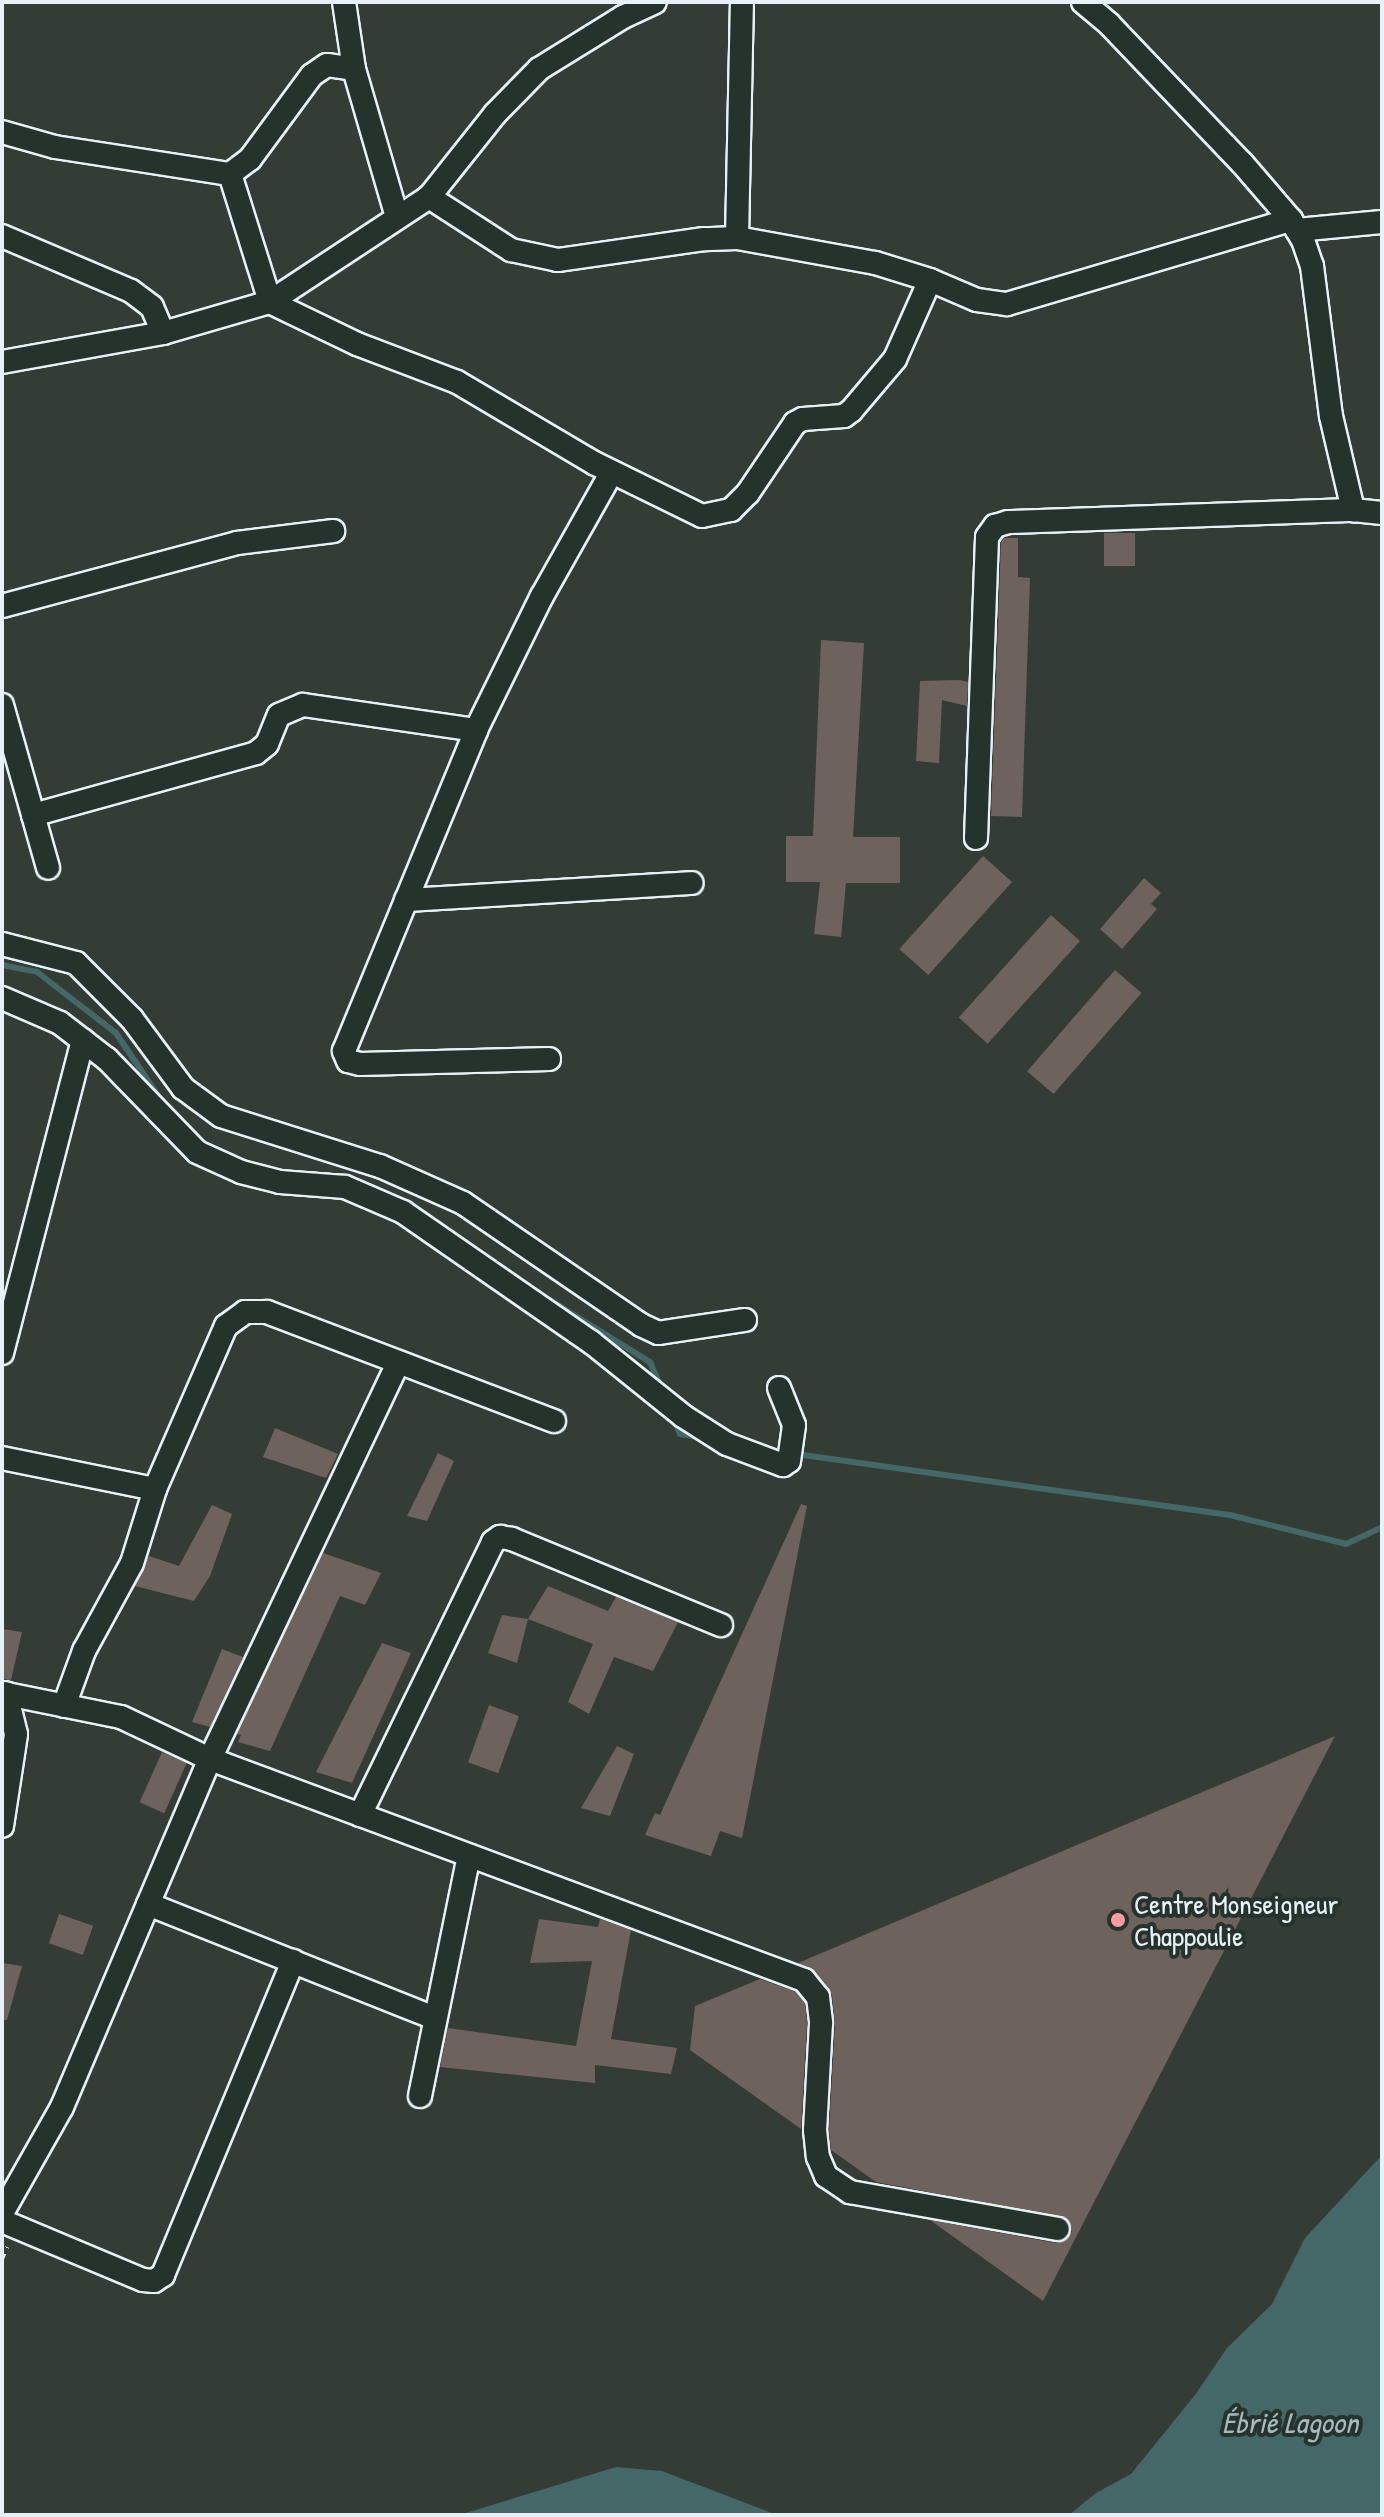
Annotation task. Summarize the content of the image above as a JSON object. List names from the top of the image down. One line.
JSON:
{"water":["Ébrié Lagoon"],"places":["Centre Monseigneur Chappoulie"]}
